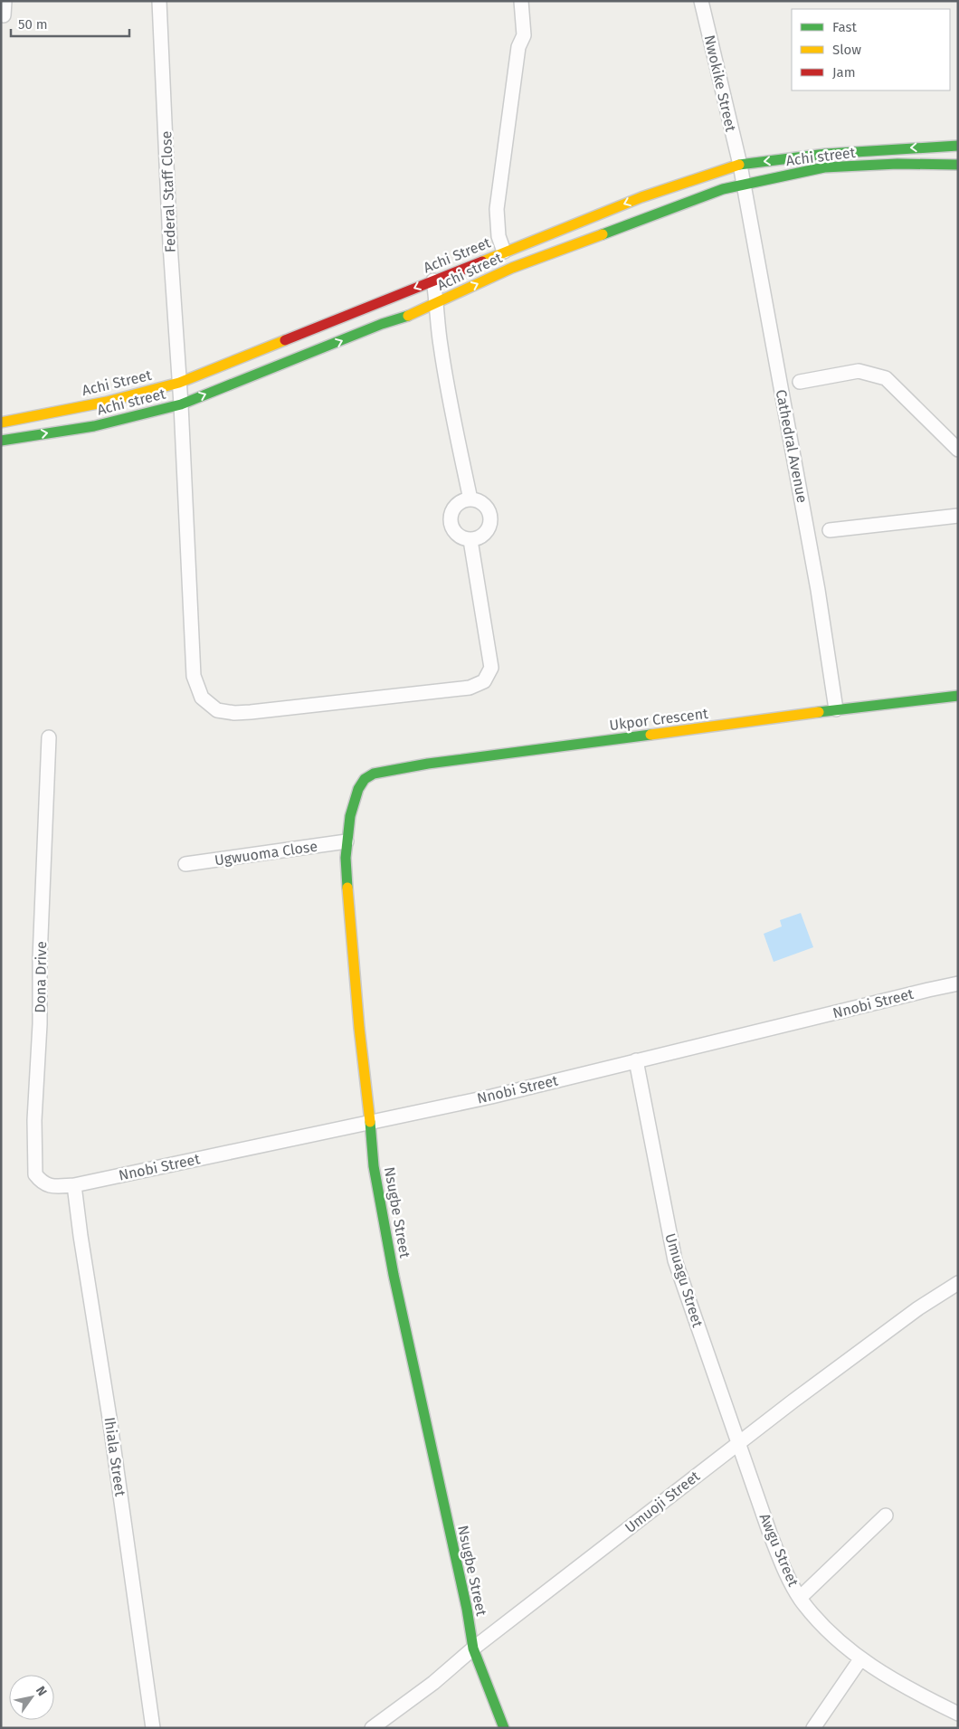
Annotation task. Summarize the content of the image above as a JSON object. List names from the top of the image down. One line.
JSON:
{"streets":{"street":["Nwokike Street","Achi street","Federal Staff Close","Achi Street","Cathedral Avenue","Ukpor Crescent","Ugwuoma Close","Dona Drive","Nnobi Street","Nsugbe Street","Umuagu Street","Ihiala Street","Umuoji Street","Awgu Street"]},"crossings":[["Nwokike Street","Achi street"],["Nwokike Street","Achi Street"],["Nwokike Street","Cathedral Avenue"],["Achi street","Federal Staff Close"],["Achi street","Cathedral Avenue"],["Federal Staff Close","Achi Street"],["Cathedral Avenue","Ukpor Crescent"],["Ukpor Crescent","Nsugbe Street"],["Ugwuoma Close","Nsugbe Street"],["Dona Drive","Nnobi Street"],["Dona Drive","Ihiala Street"],["Nnobi Street","Nsugbe Street"],["Nnobi Street","Umuagu Street"],["Nnobi Street","Ihiala Street"],["Nsugbe Street","Umuoji Street"],["Umuagu Street","Umuoji Street"],["Umuagu Street","Awgu Street"],["Umuoji Street","Awgu Street"]],"one_way":["Achi street","Achi Street"],"legend":["Fast","Slow","Jam"],"scale_bar":"50 m","north":"top right"}
